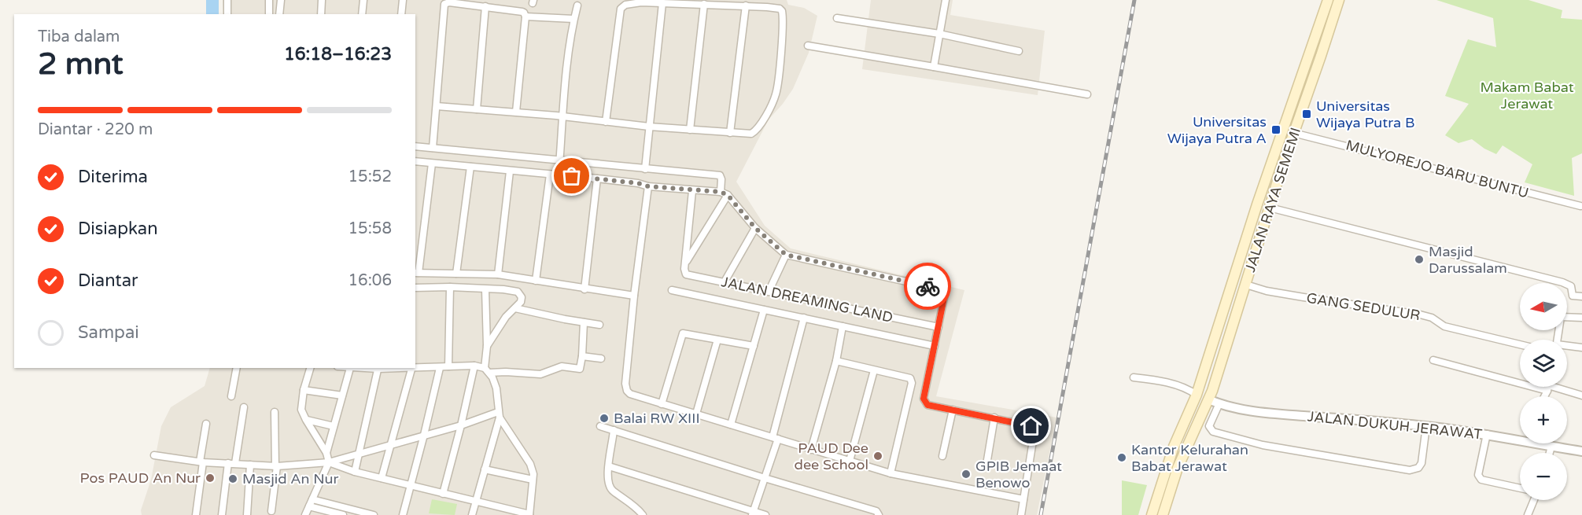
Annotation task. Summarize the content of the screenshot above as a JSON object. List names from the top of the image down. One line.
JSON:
{"streets":{"main road":["JALAN RAYA SEMEMI"],"street":["MULYOREJO BARU BUNTU","JALAN DREAMING LAND","GANG SEDULUR","JALAN DUKUH JERAWAT"]},"crossings":[["MULYOREJO BARU BUNTU","JALAN RAYA SEMEMI"],["JALAN RAYA SEMEMI","GANG SEDULUR"],["JALAN RAYA SEMEMI","JALAN DUKUH JERAWAT"]],"parks":["Makam Babat Jerawat"],"places":{"transit":["Universitas Wijaya Putra B","Universitas Wijaya Putra A"],"other":["Masjid Darussalam","Balai RW XIII","PAUD Dee dee School","Kantor Kelurahan Babat Jerawat","GPIB Jemaat Benowo","Pos PAUD An Nur","Masjid An Nur"]},"north":"left","page":{"heading":["2 mnt","Tiba dalam","16:18–16:23"],"bar":"Diantar · 220 m","list":[["Diterima","15:52"],["Disiapkan","15:58"],["Diantar","16:06"],"Sampai"],"map_buttons":["+","−"]}}
